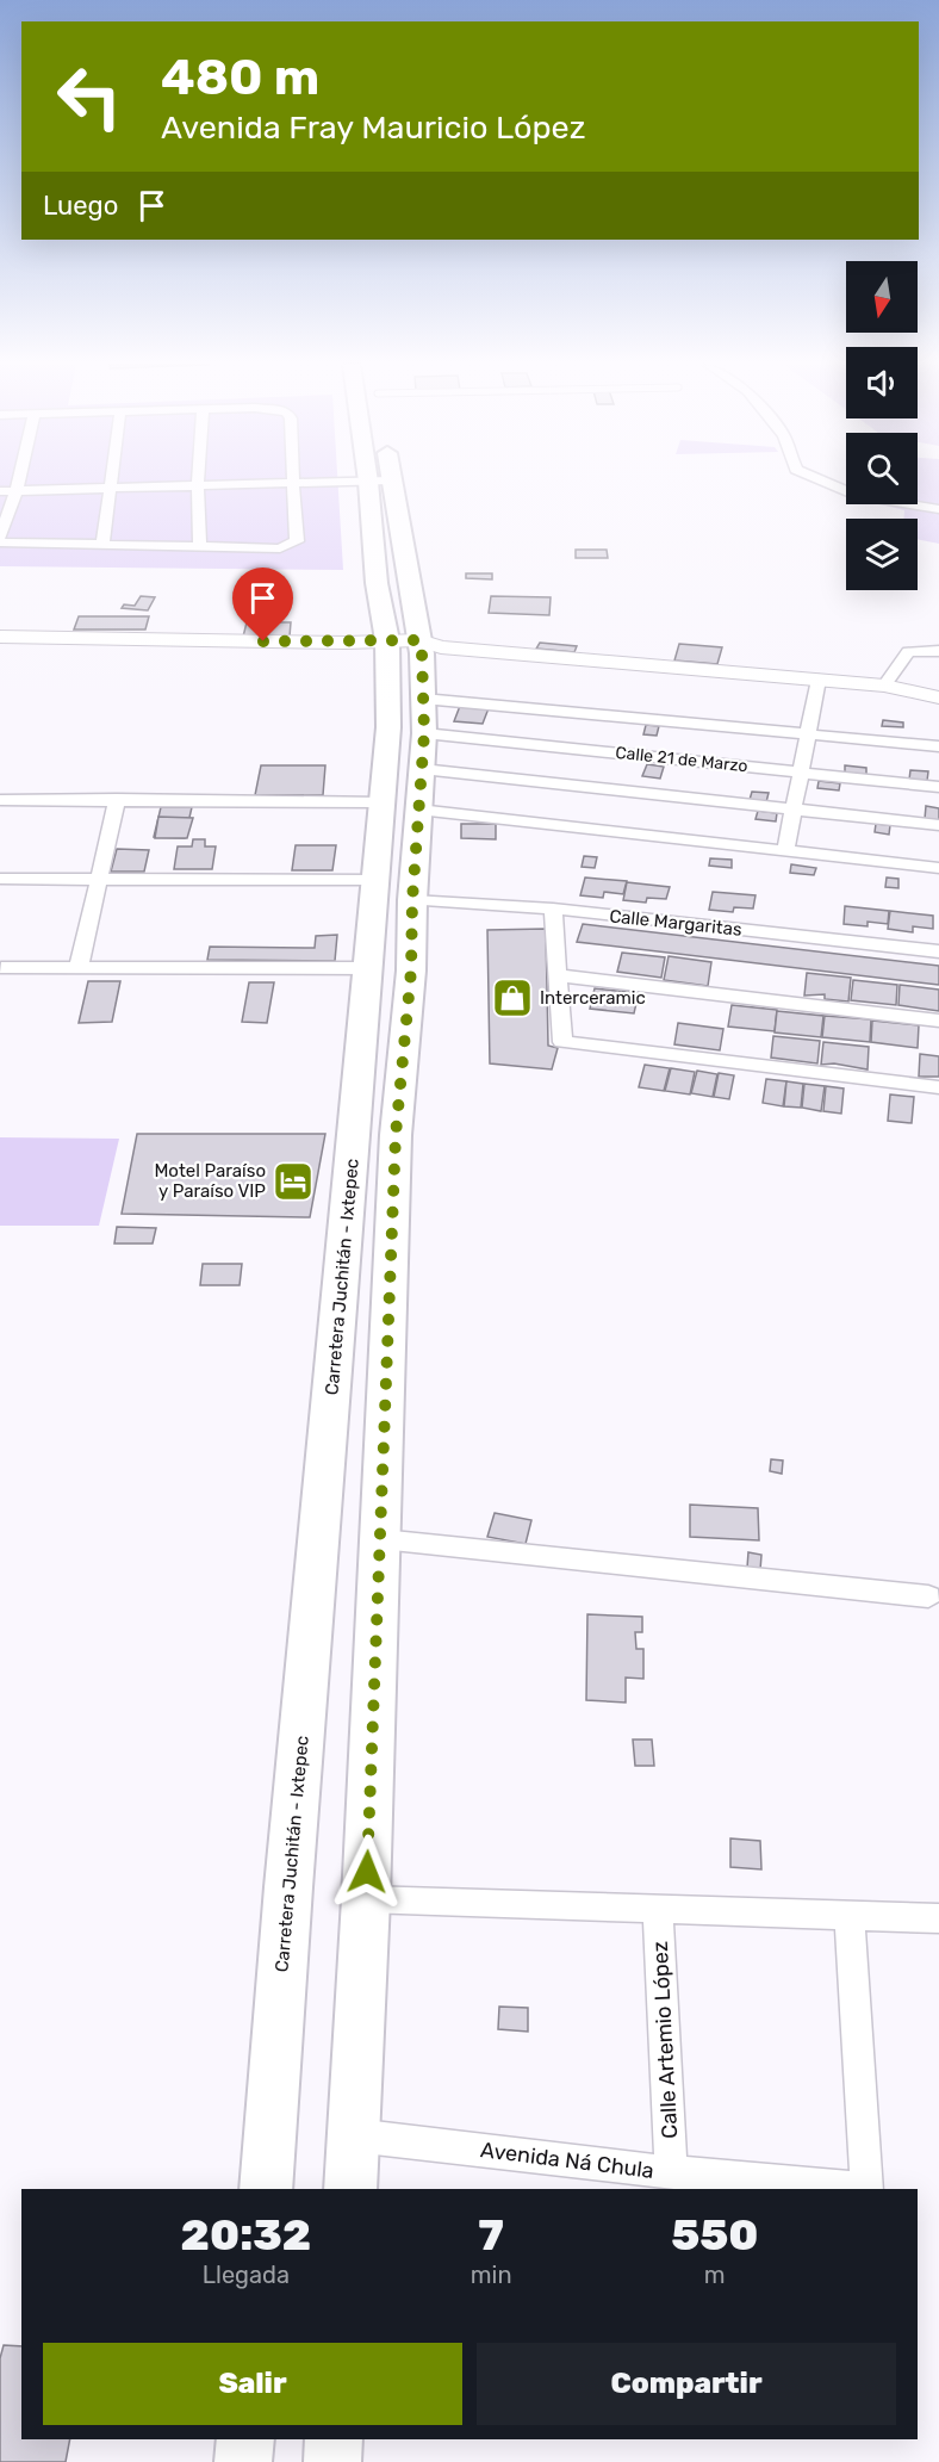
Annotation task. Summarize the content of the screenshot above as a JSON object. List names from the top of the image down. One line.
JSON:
{"streets":{"main road":["Carretera Juchitán - Ixtepec"],"street":["Calle 21 de Marzo","Calle Margaritas","Calle Artemio López","Avenida Ná Chula"]},"crossings":[["Calle 21 de Marzo","Carretera Juchitán - Ixtepec"],["Calle Margaritas","Carretera Juchitán - Ixtepec"],["Carretera Juchitán - Ixtepec","Avenida Ná Chula"],["Calle Artemio López","Avenida Ná Chula"]],"places":{"shop":["Interceramic"],"hotel":["Motel Paraíso y Paraíso VIP"]},"north":"bottom","page":{"turn":["480 m","Avenida Fray Mauricio López"],"then":"Luego","eta":["20:32","Llegada","7","min","550","m"],"buttons":["Salir","Compartir"]}}
